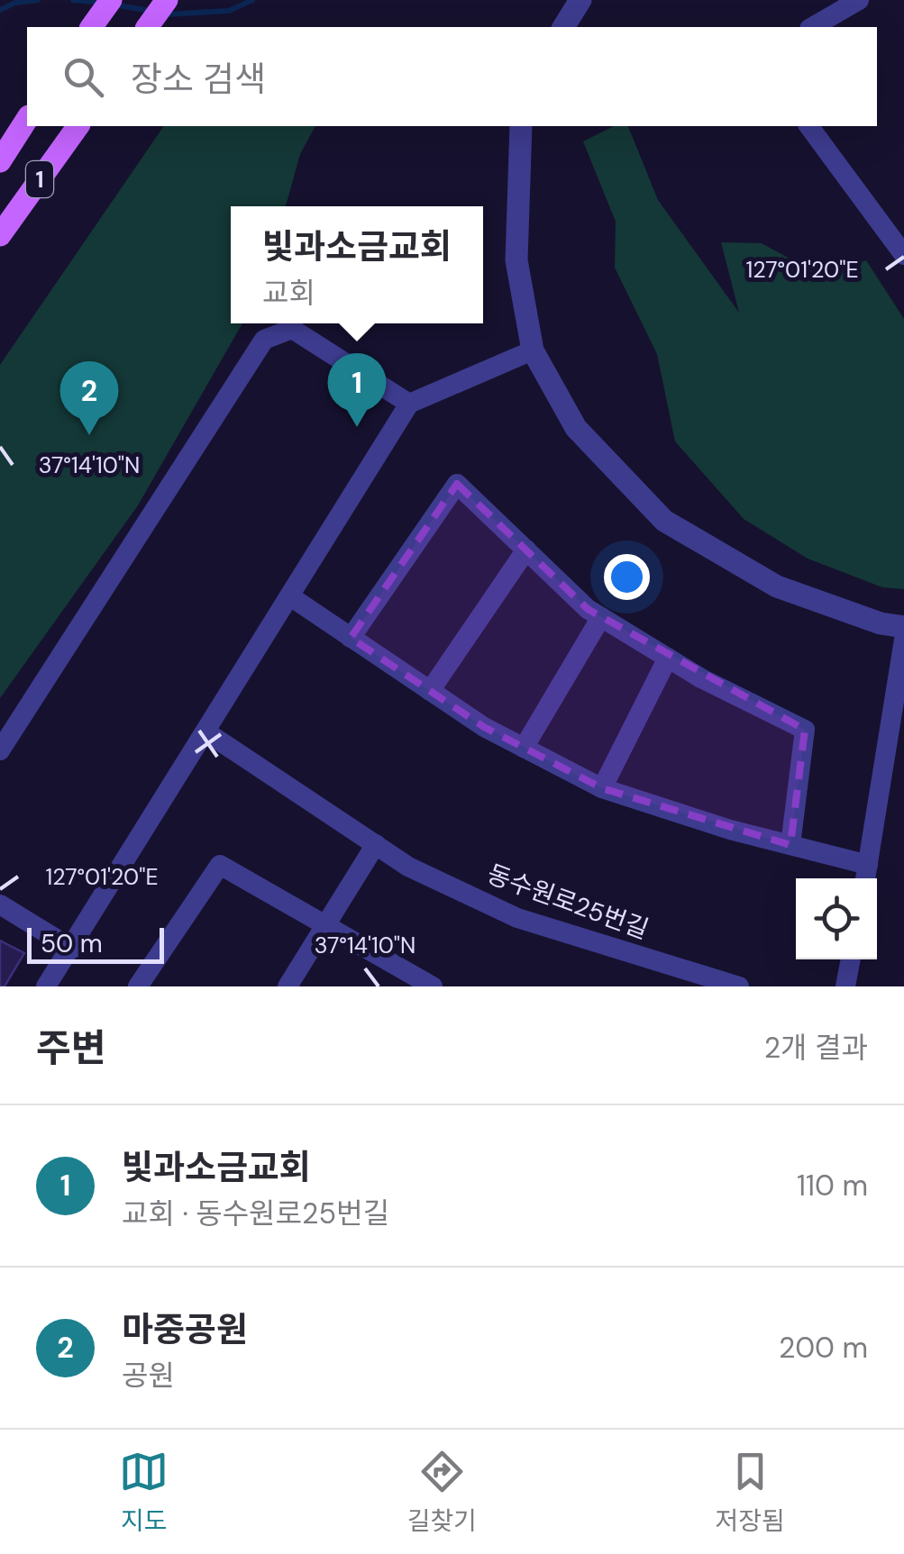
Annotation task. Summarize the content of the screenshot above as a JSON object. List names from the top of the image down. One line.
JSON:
{"streets":{"main road":["1"],"street":["동수원로25번길"]},"scale_bar":"50 m","page":{"search":"장소 검색","popup":["빛과소금교회","교회"],"pins":["1","2"],"scale":"50 m","heading":["주변","2개 결과"],"list":[{"mark":"1","name":"빛과소금교회","note":"교회 · 동수원로25번길","value":"110 m"},{"mark":"2","name":"마중공원","note":"공원","value":"200 m"}],"nav":["지도","길찾기","저장됨"]},"coordinates":["127°01'20\"E","37°14'10\"N"]}
